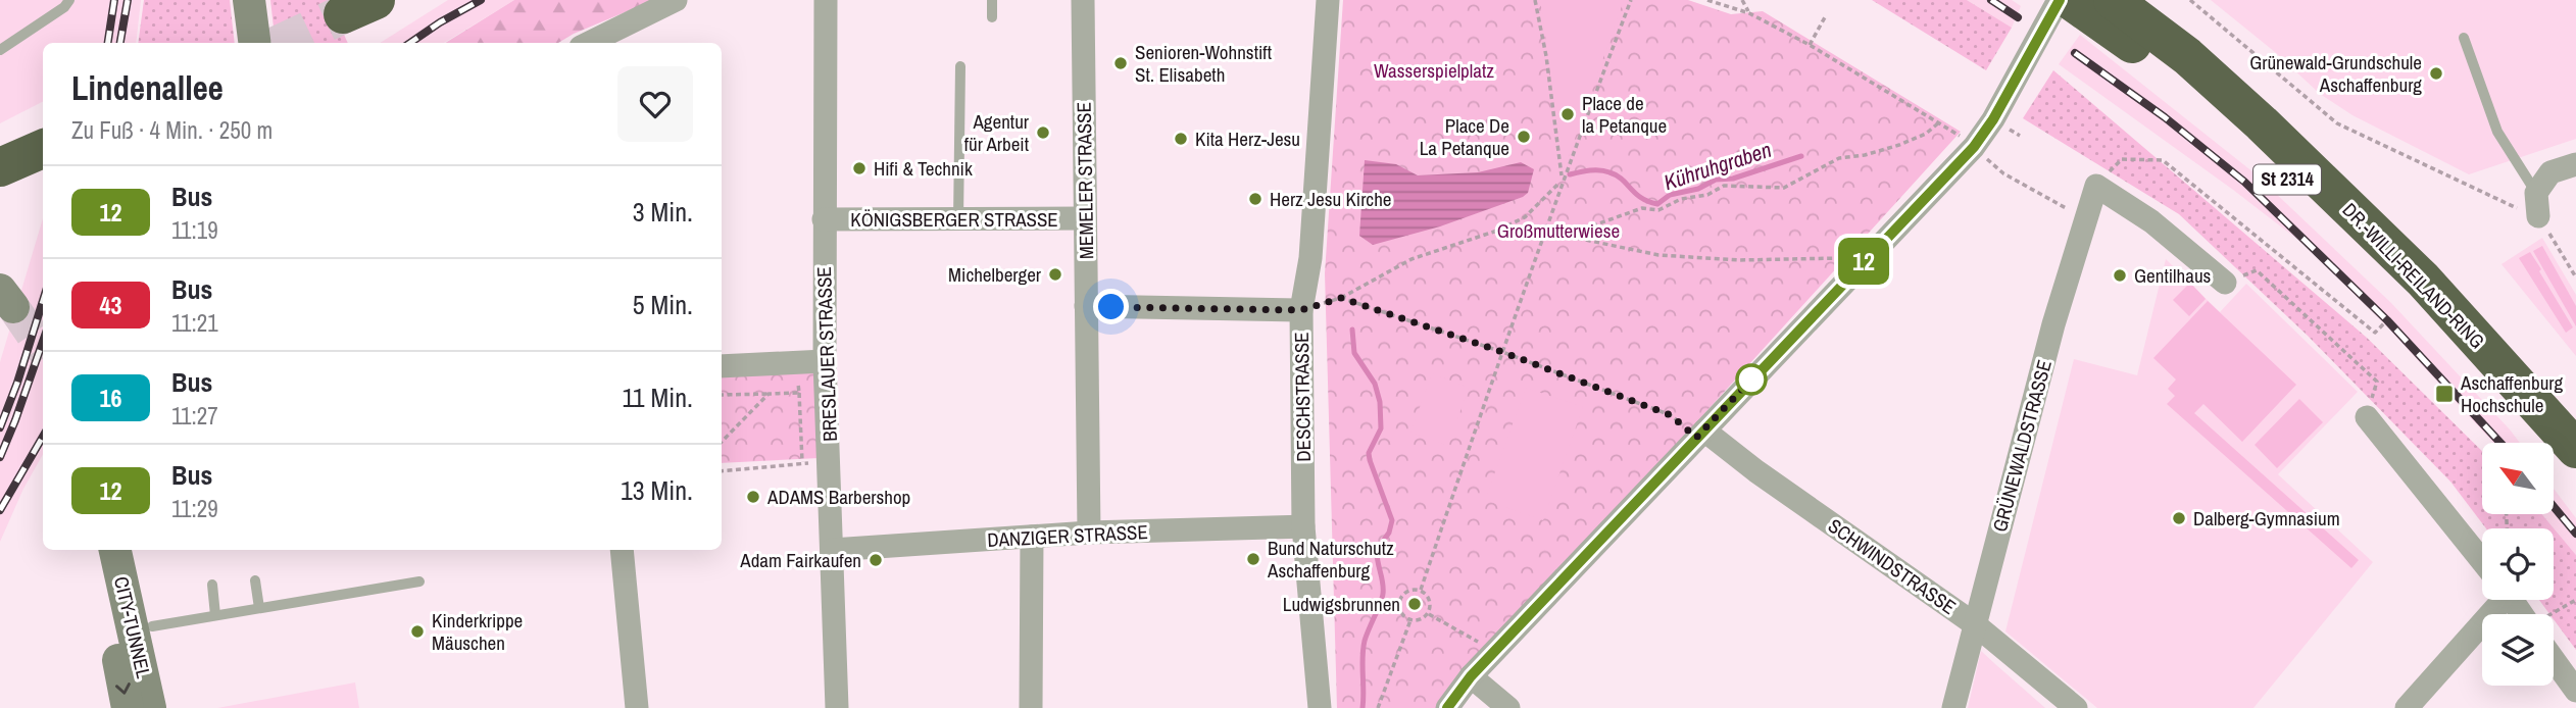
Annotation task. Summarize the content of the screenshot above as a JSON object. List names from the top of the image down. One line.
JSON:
{"streets":{"highway":["St 2314","DR.-WILLI-REILAND-RING"],"main road":["CITY-TUNNEL"],"street":["MEMELER STRASSE","KÖNIGSBERGER STRASSE","BRESLAUER STRASSE","DESCHSTRASSE","GRÜNEWALDSTRASSE","DANZIGER STRASSE","SCHWINDSTRASSE"]},"crossings":[["St 2314","DR.-WILLI-REILAND-RING"],["MEMELER STRASSE","KÖNIGSBERGER STRASSE"],["MEMELER STRASSE","DANZIGER STRASSE"],["KÖNIGSBERGER STRASSE","BRESLAUER STRASSE"],["BRESLAUER STRASSE","DANZIGER STRASSE"],["DESCHSTRASSE","DANZIGER STRASSE"],["GRÜNEWALDSTRASSE","SCHWINDSTRASSE"]],"water":["Kühruhgraben"],"parks":["Wasserspielplatz","Großmutterwiese"],"places":{"other":["Senioren-Wohnstift St. Elisabeth","Grünewald-Grundschule Aschaffenburg","Place de la Petanque","Agentur für Arbeit","Place De La Petanque","Kita Herz-Jesu","Hifi & Technik","Herz Jesu Kirche","Michelberger","Gentilhaus","ADAMS Barbershop","Dalberg-Gymnasium","Bund Naturschutz Aschaffenburg","Adam Fairkaufen","Ludwigsbrunnen","Kinderkrippe Mäuschen"],"transit":["Aschaffenburg Hochschule"]},"lines":["bus line 12"],"north":"top left","page":{"on_map":"12","heading":["Lindenallee","Zu Fuß · 4 Min. · 250 m"],"list":[{"mark":"12","name":"Bus","note":"11:19","value":"3 Min."},{"mark":"43","name":"Bus","note":"11:21","value":"5 Min."},{"mark":"16","name":"Bus","note":"11:27","value":"11 Min."},{"mark":"12","name":"Bus","note":"11:29","value":"13 Min."}]}}
